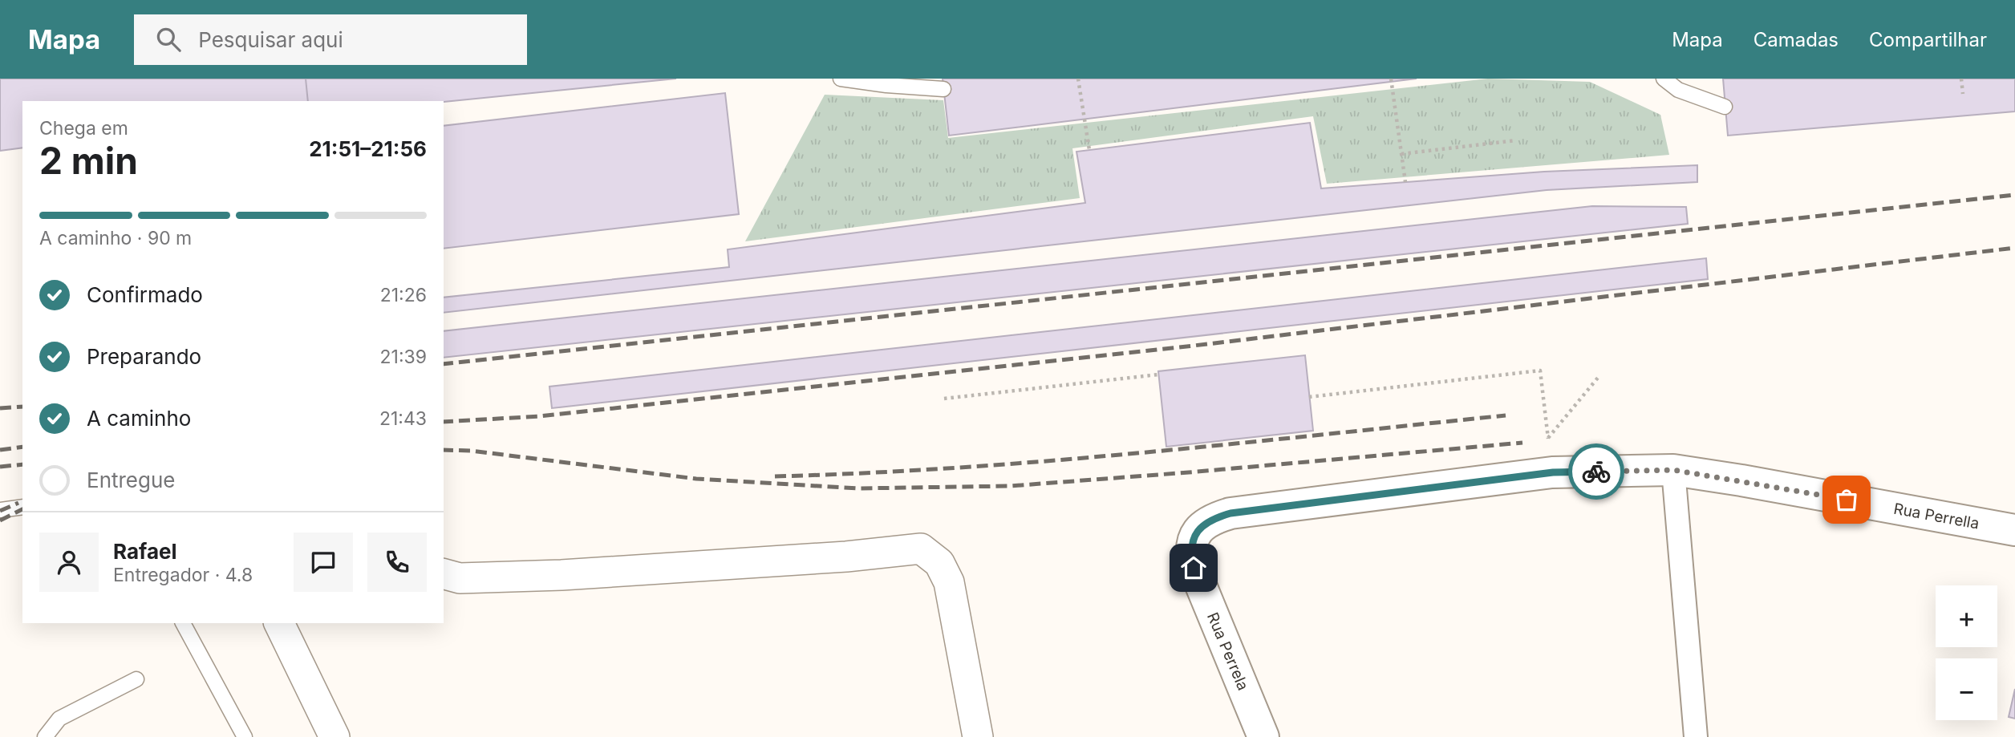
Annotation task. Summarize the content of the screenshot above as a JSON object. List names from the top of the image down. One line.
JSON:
{"streets":{"street":["Rua Perrella","Rua Perrela"]},"crossings":[["Rua Perrella","Rua Perrela"]],"page":{"header":"Mapa","search":"Pesquisar aqui","nav":["Mapa","Camadas","Compartilhar"],"heading":["2 min","Chega em","21:51–21:56"],"panel":["Rafael","Entregador · 4.8"],"bar":"A caminho · 90 m","list":[["Confirmado","21:26"],["Preparando","21:39"],["A caminho","21:43"],"Entregue"],"map_buttons":["+","−"]}}
